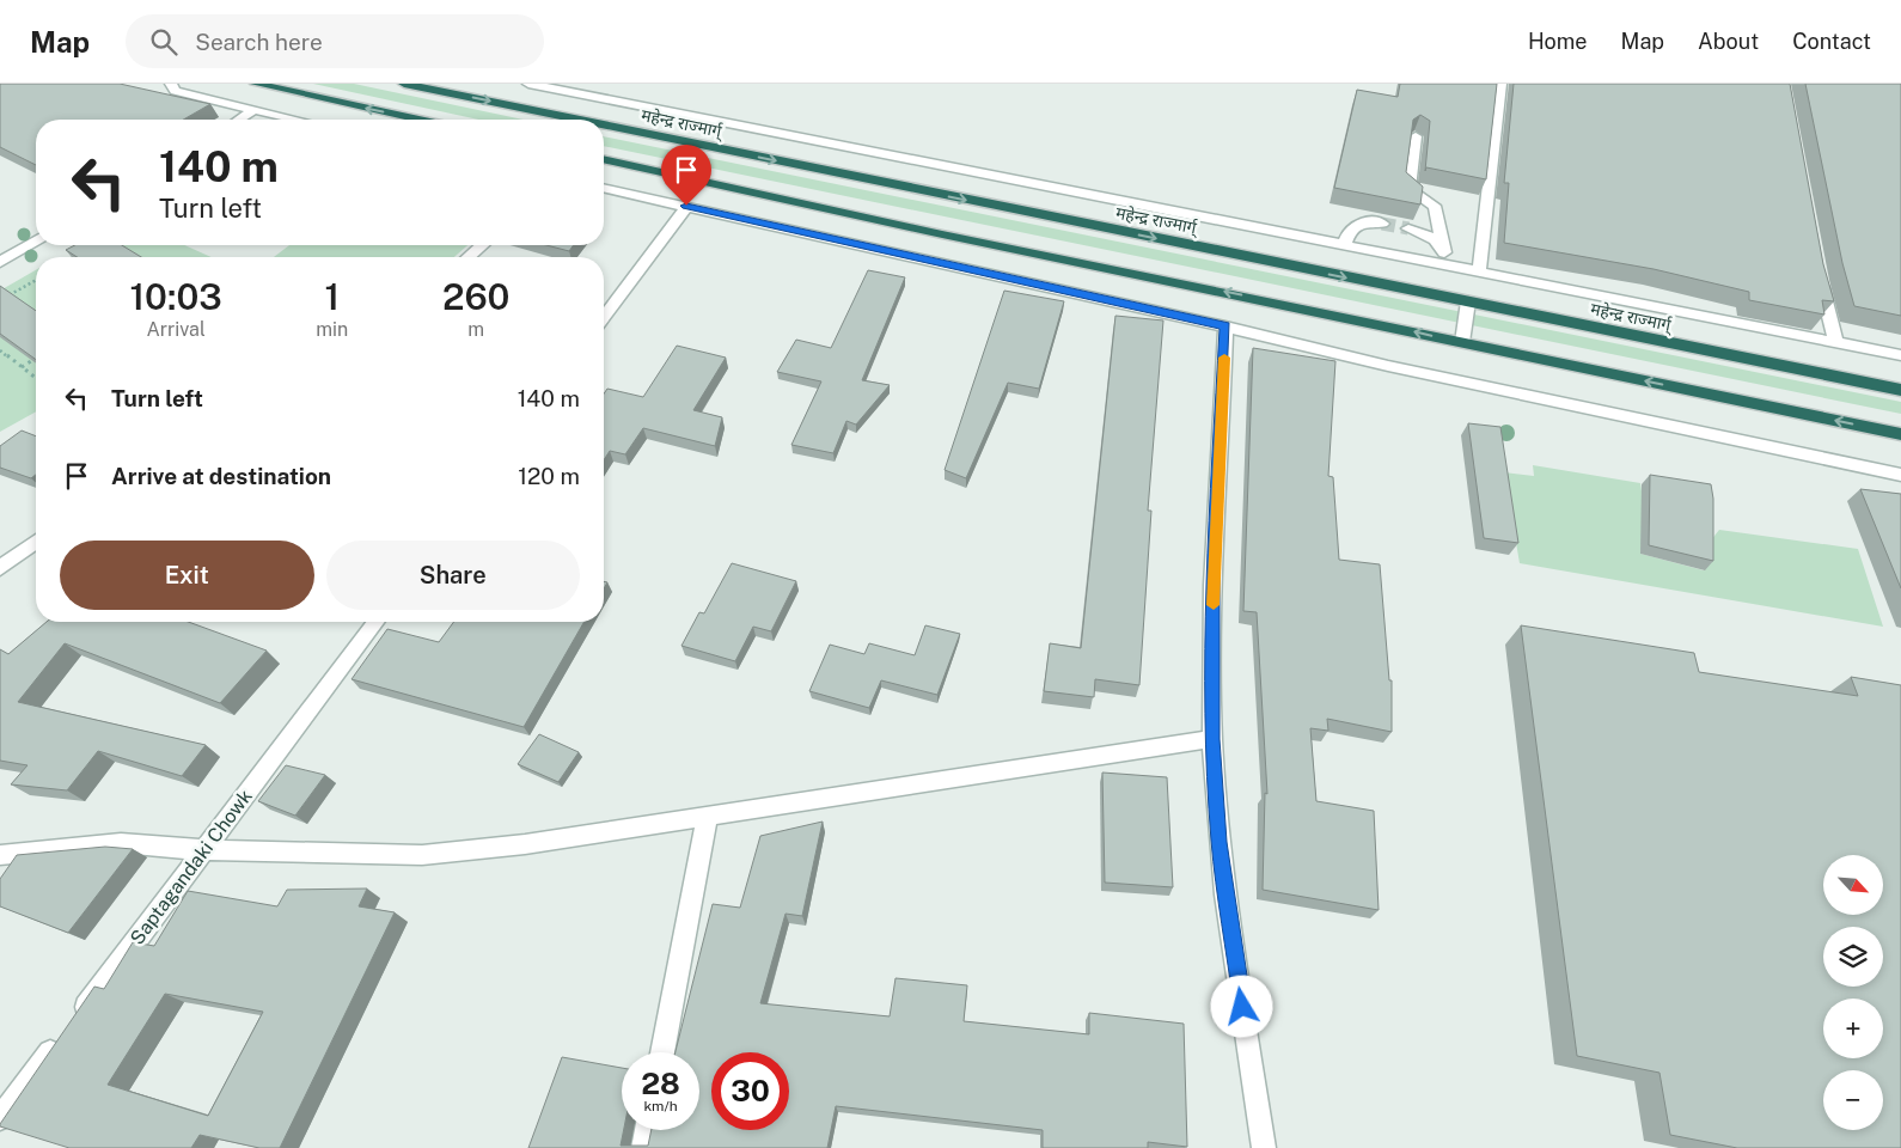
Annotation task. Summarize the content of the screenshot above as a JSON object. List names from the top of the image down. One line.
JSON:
{"streets":{"highway":["महेन्द्र राज्मार्ग्"],"street":["Saptagandaki Chowk"]},"north":"bottom right","page":{"header":"Map","search":"Search here","nav":["Home","Map","About","Contact"],"turn":["140 m","Turn left"],"eta":["10:03","Arrival","1","min","260","m"],"list":[{"name":"Turn left","value":"140 m"},{"name":"Arrive at destination","value":"120 m"}],"buttons":["Exit","Share"],"map_buttons":["+","−"],"speed":"28 km/h","limit":"30"}}
